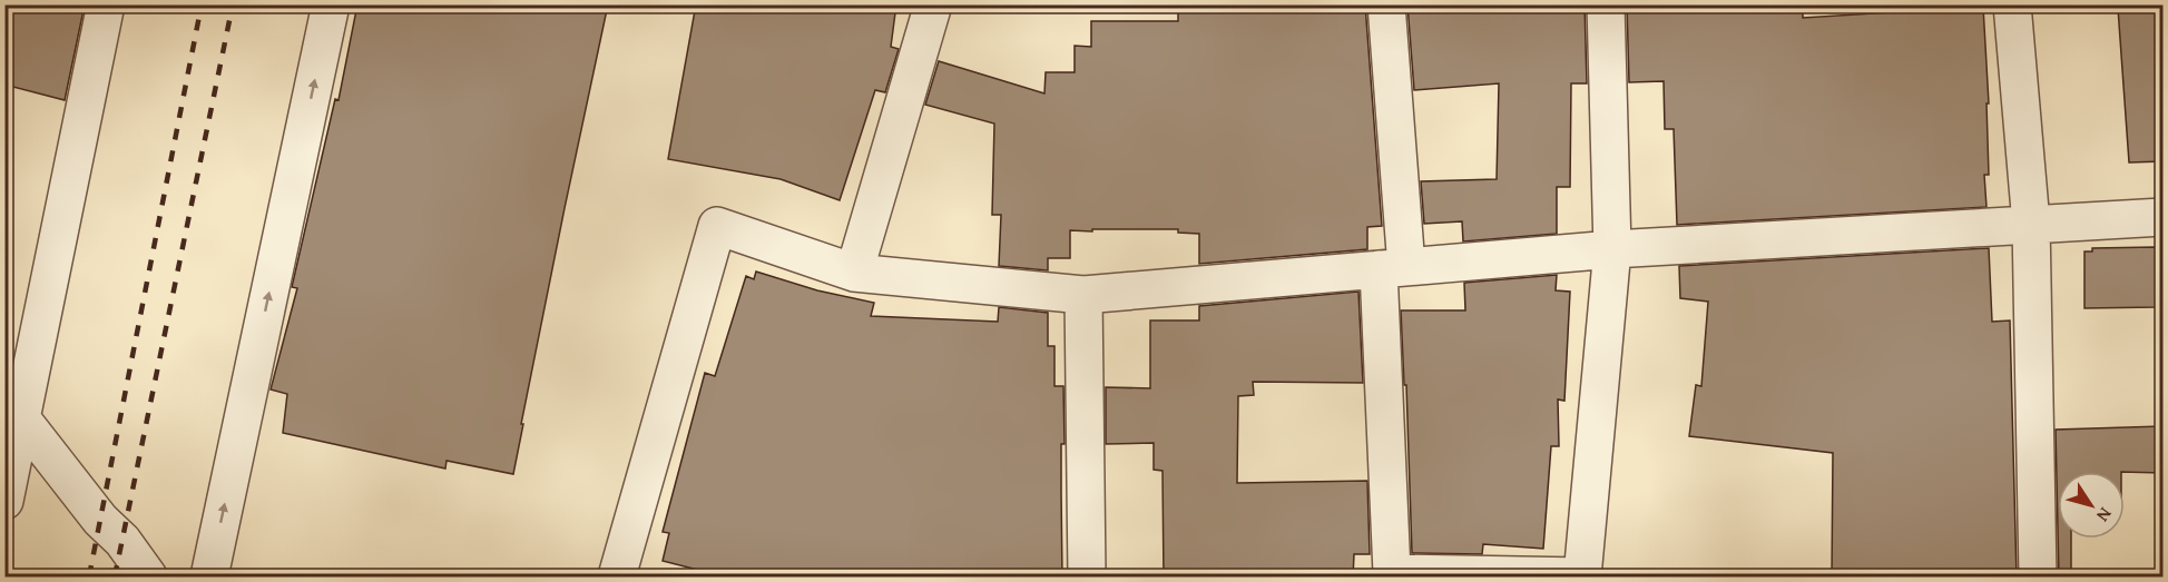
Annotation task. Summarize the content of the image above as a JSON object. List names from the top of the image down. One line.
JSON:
{"north":"bottom right"}
